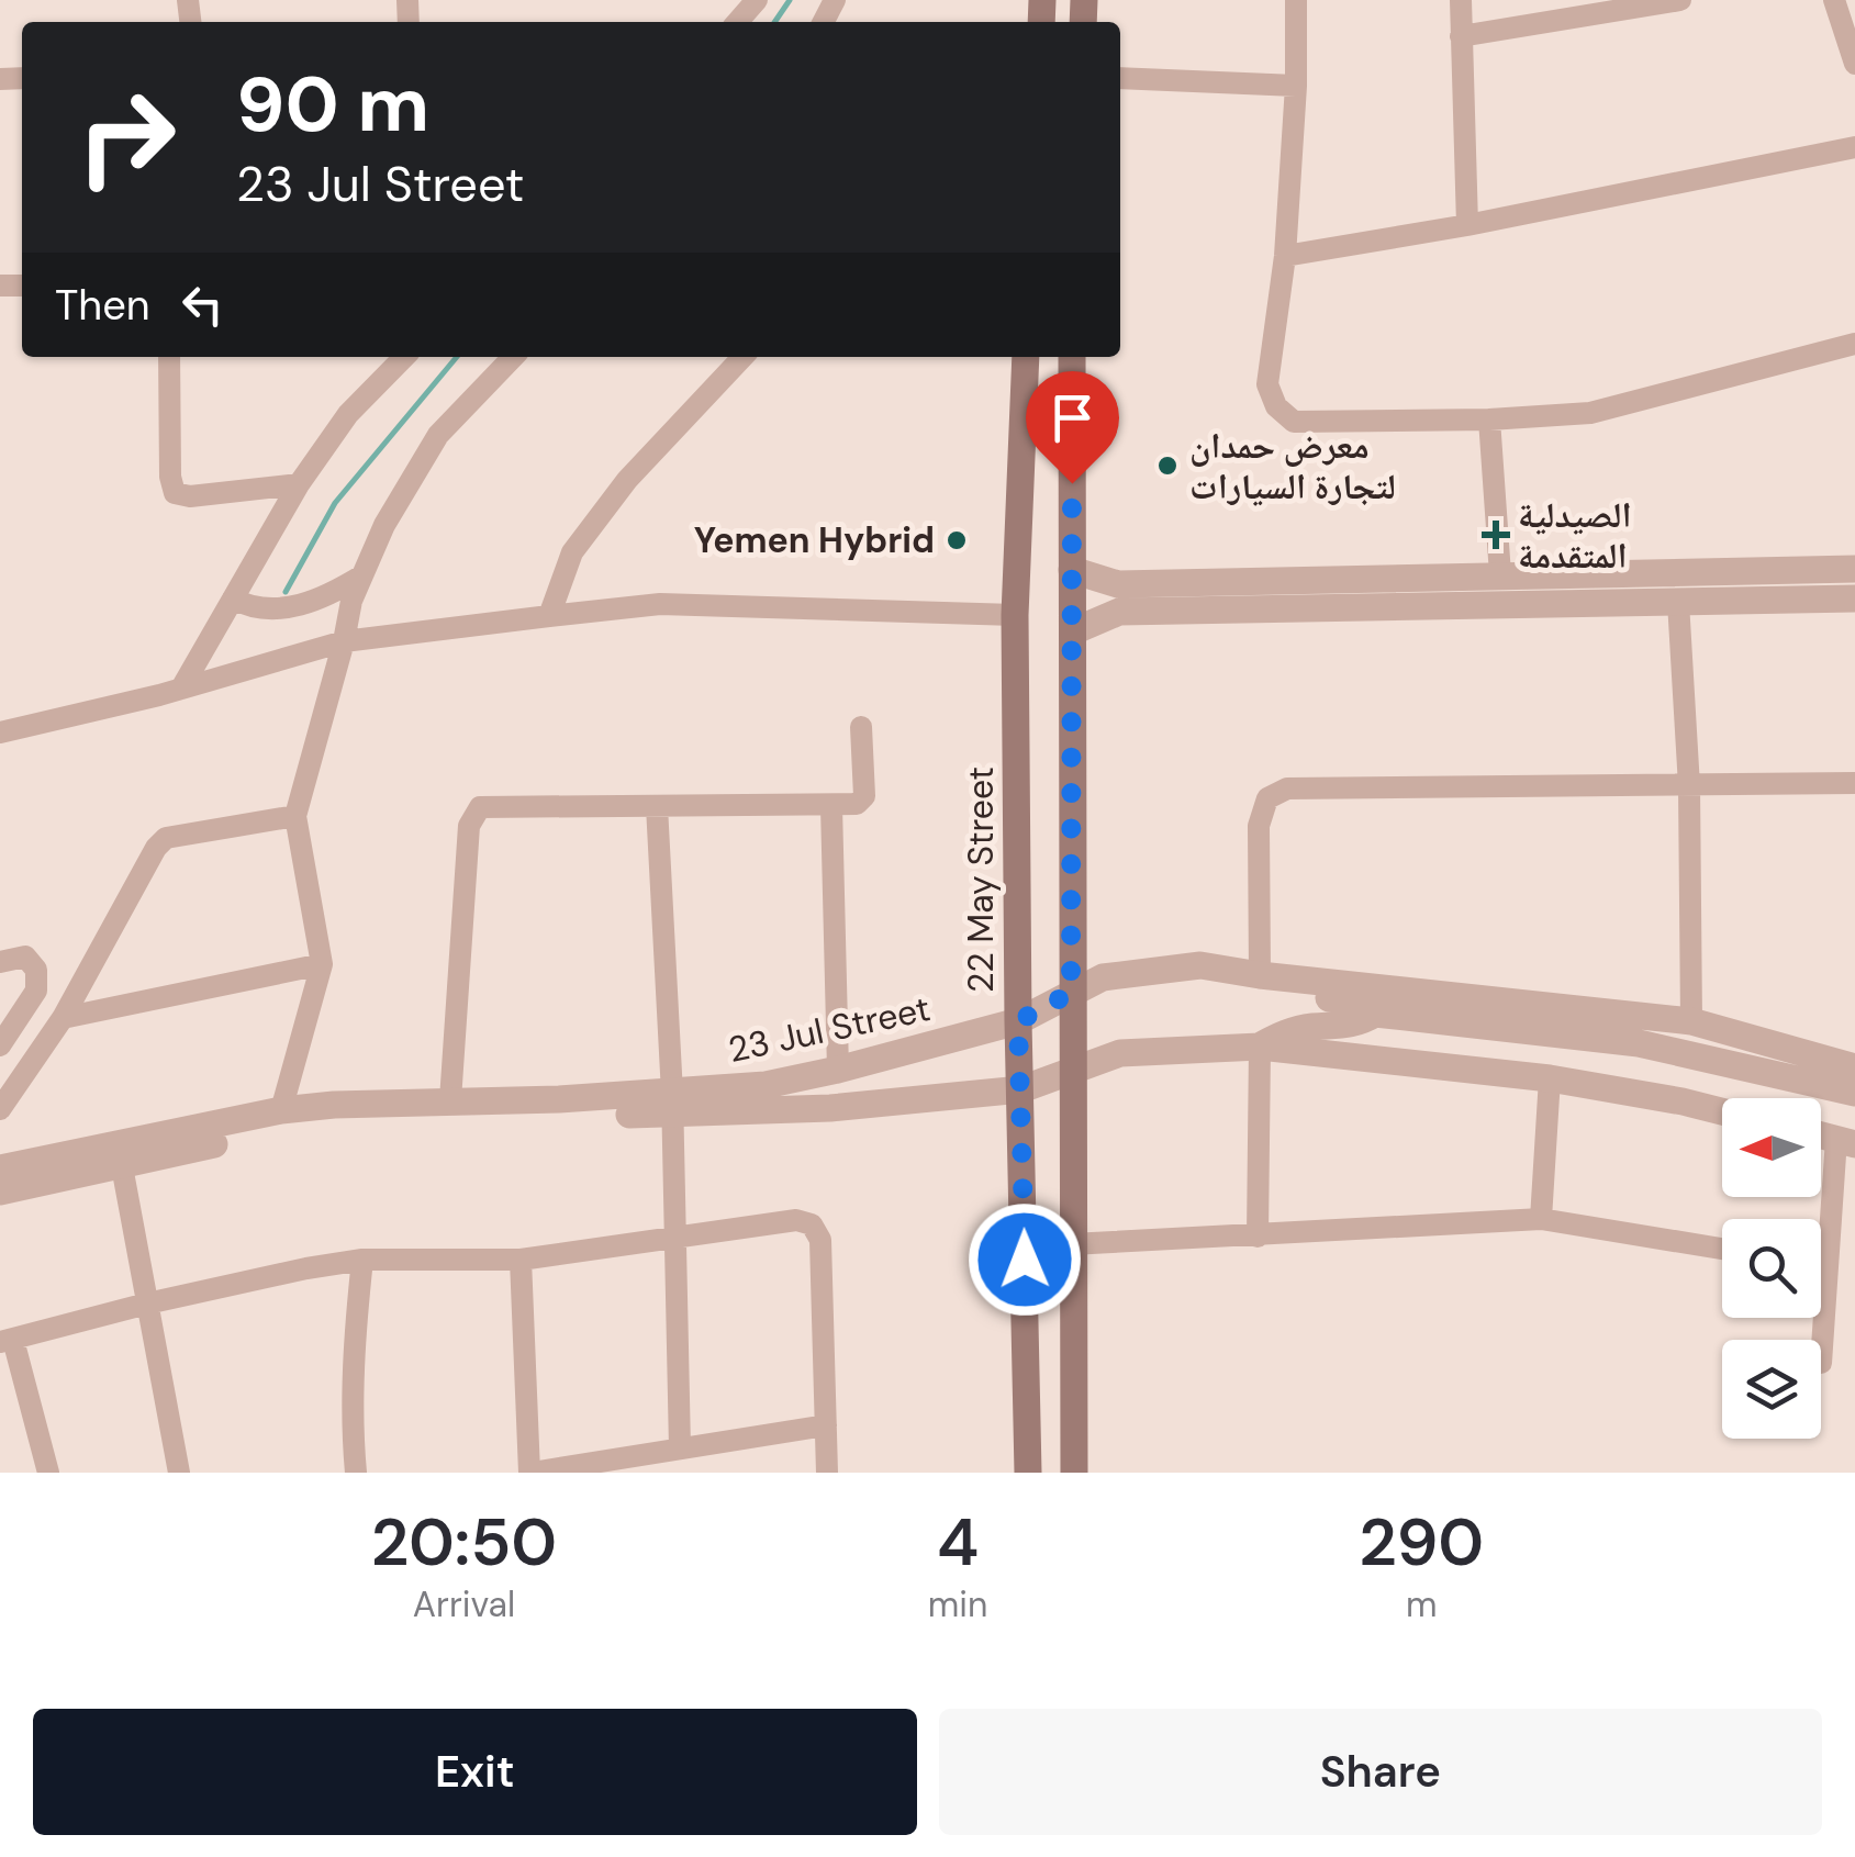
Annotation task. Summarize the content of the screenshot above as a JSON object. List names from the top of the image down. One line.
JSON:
{"streets":{"main road":["22 May Street"],"street":["23 Jul Street"]},"crossings":[["22 May Street","23 Jul Street"]],"places":{"other":["معرض حمدان لتجارة السيارات","Yemen Hybrid"],"health":["الصيدلية المتقدمة"]},"north":"left","page":{"turn":["90 m","23 Jul Street"],"then":"Then","eta":["20:50","Arrival","4","min","290","m"],"buttons":["Exit","Share"]}}
